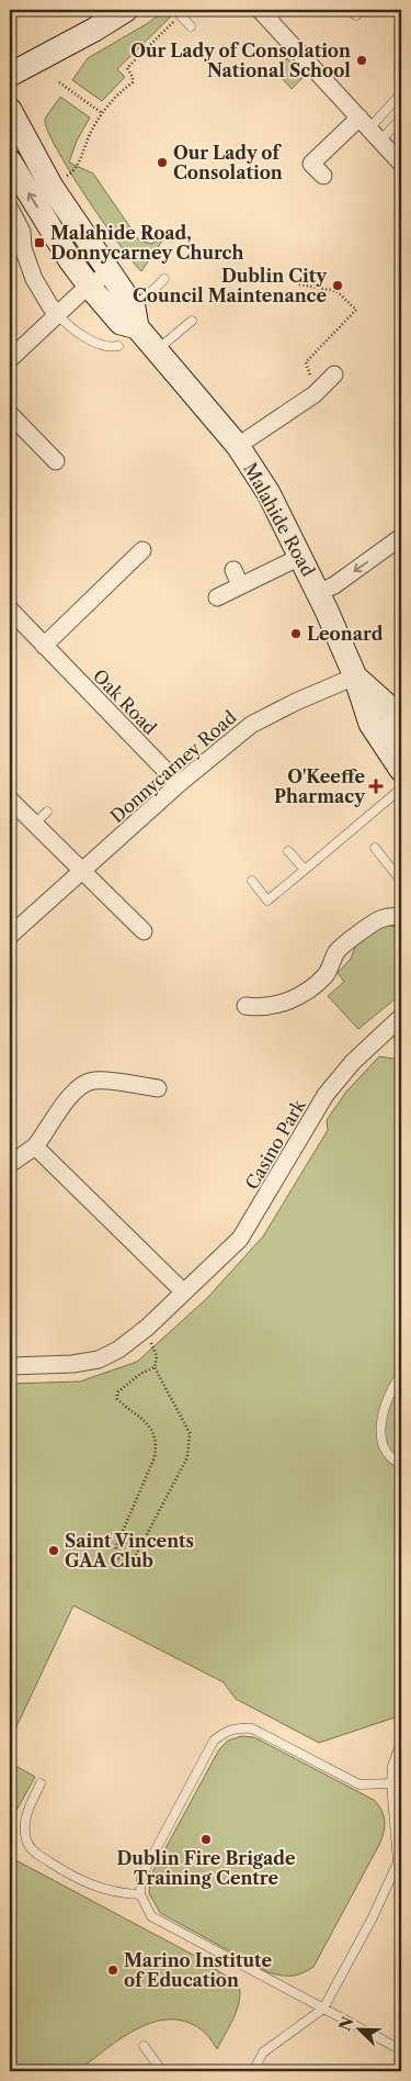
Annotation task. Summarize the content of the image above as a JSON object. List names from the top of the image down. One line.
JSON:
{"streets":{"main road":["Malahide Road"],"street":["Oak Road","Donnycarney Road","Casino Park"]},"crossings":[["Malahide Road","Donnycarney Road"],["Oak Road","Donnycarney Road"]],"places":{"other":["Our Lady of Consolation National School","Our Lady of Consolation","Dublin City Council Maintenance","Leonard","Saint Vincents GAA Club","Dublin Fire Brigade Training Centre","Marino Institute of Education"],"transit":["Malahide Road, Donnycarney Church"],"health":["O'Keeffe Pharmacy"]},"north":"top left"}
